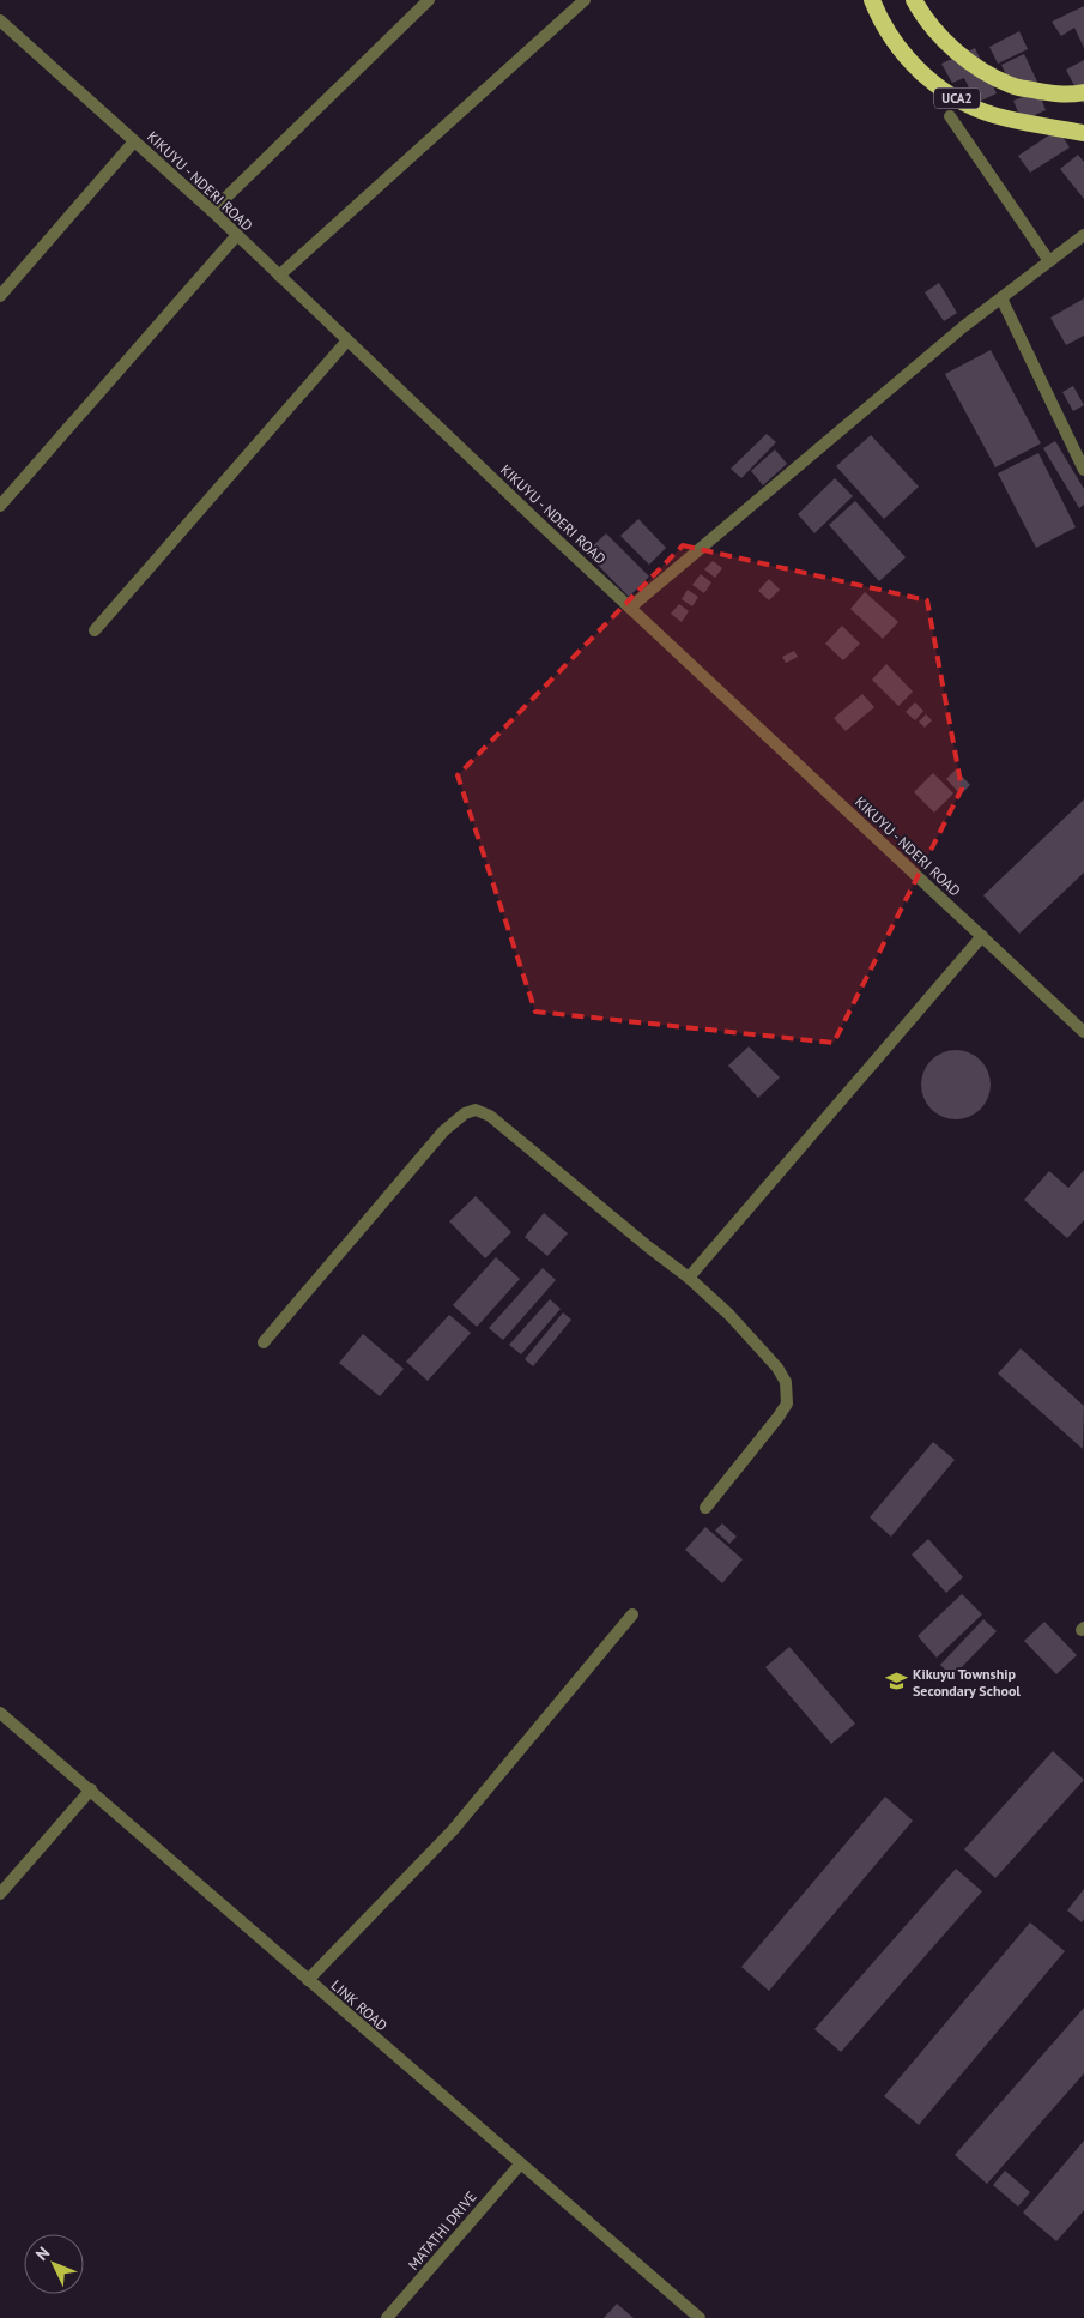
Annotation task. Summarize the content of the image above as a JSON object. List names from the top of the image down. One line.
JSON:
{"streets":{"highway":["UCA2"],"street":["KIKUYU - NDERI ROAD","LINK ROAD","MATATHI DRIVE"]},"crossings":[["LINK ROAD","MATATHI DRIVE"]],"places":{"school or university":["Kikuyu Township Secondary School"]},"north":"top left"}
